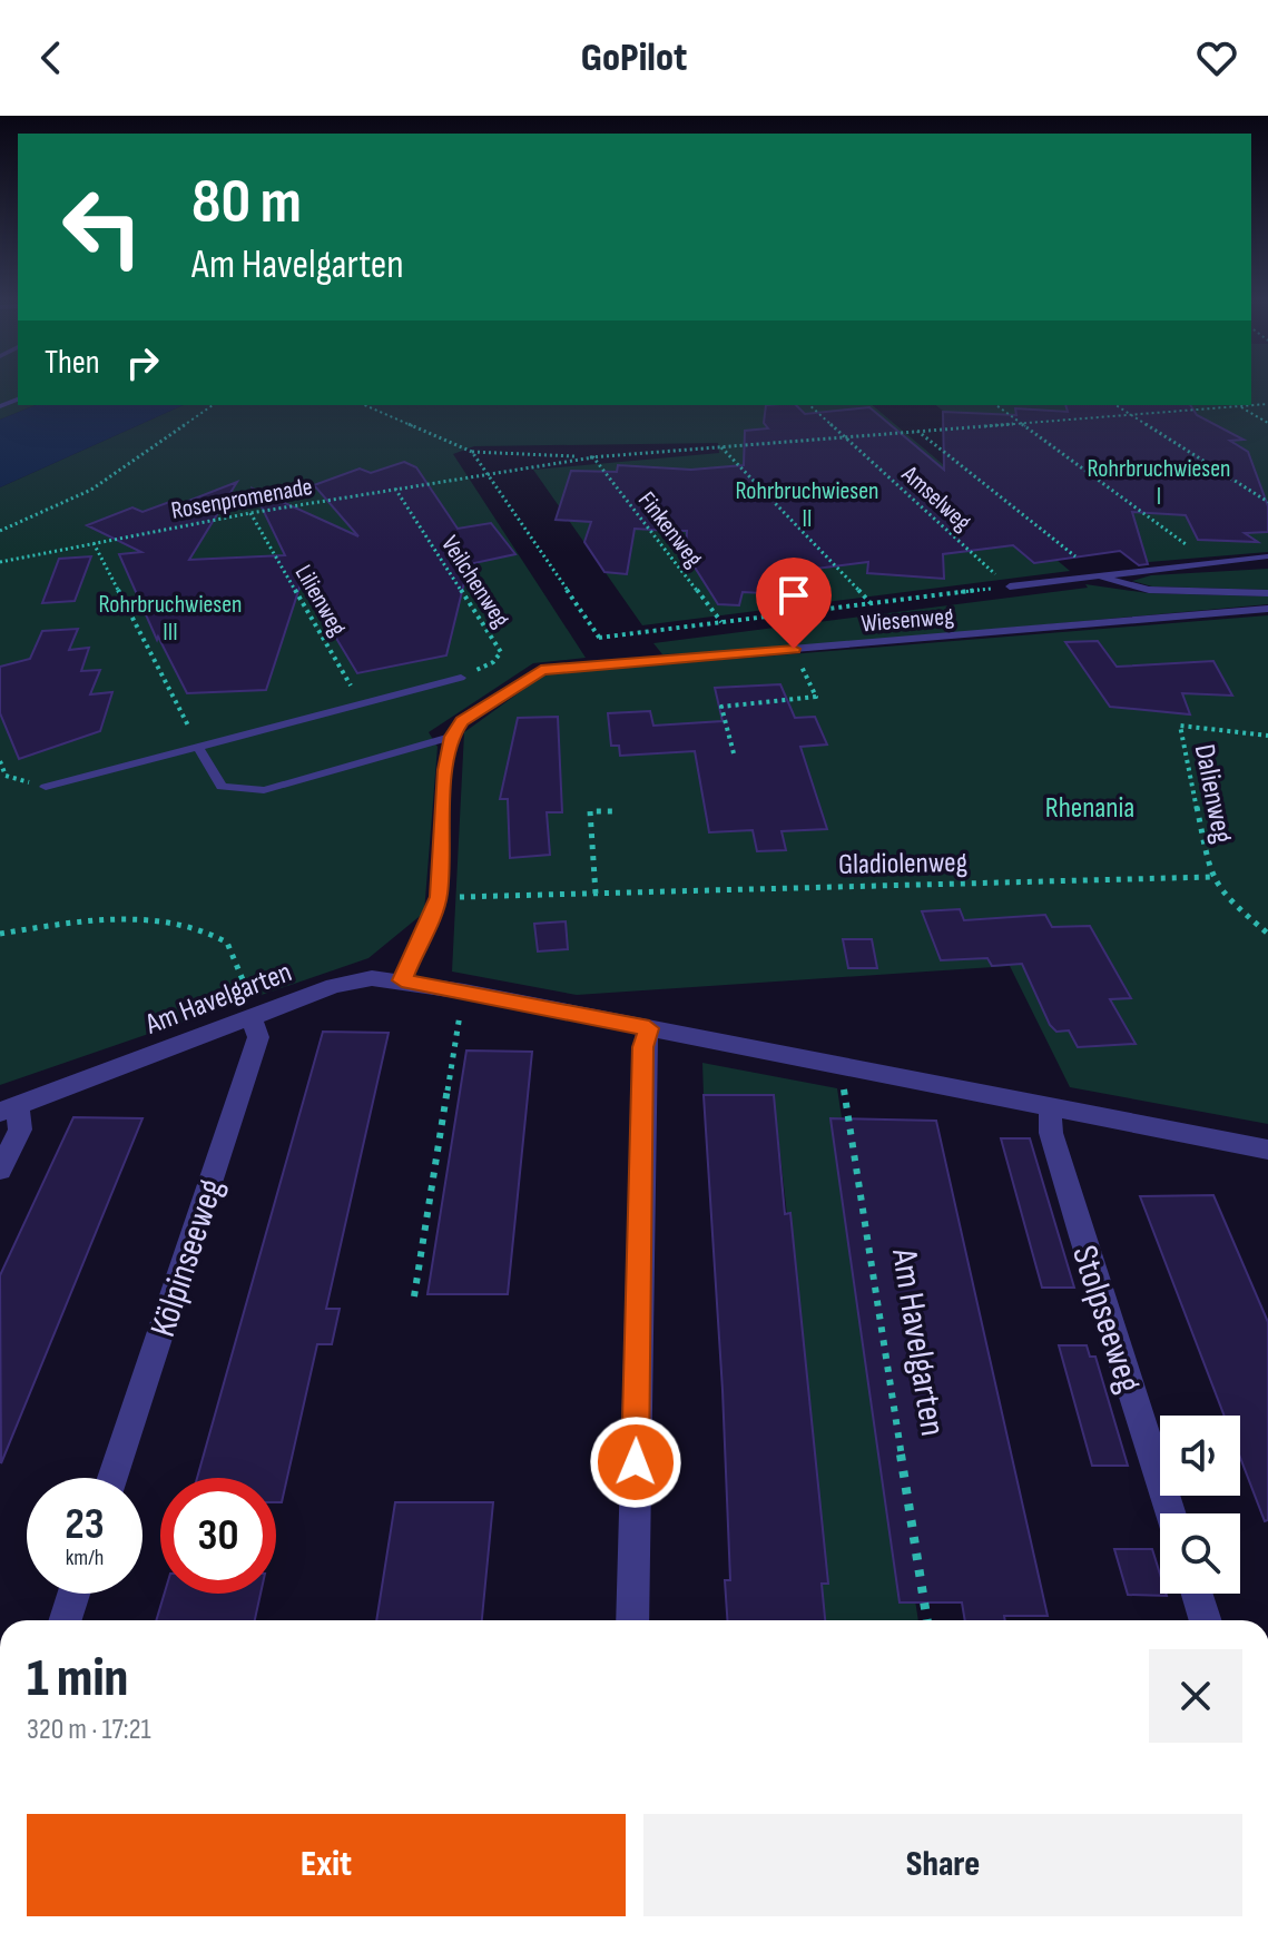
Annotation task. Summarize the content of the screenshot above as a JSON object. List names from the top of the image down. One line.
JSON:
{"streets":{"street":["Am Havelgarten","Kölpinseeweg","Stolpseeweg"],"lane":["Wiesenweg"],"path":["Rosenpromenade","Amselweg","Finkenweg","Veilchenweg","Lilienweg","Dalienweg","Gladiolenweg"]},"crossings":[["Rosenpromenade","Finkenweg"],["Rosenpromenade","Veilchenweg"],["Rosenpromenade","Lilienweg"],["Dalienweg","Gladiolenweg"],["Am Havelgarten","Kölpinseeweg"],["Am Havelgarten","Stolpseeweg"]],"parks":["Rohrbruchwiesen I","Rohrbruchwiesen II","Rohrbruchwiesen III","Rhenania"],"page":{"header":"GoPilot","turn":["80 m","Am Havelgarten"],"then":"Then","speed":"23 km/h","limit":"30","heading":["1 min","320 m · 17:21"],"buttons":["Exit","Share"]}}
